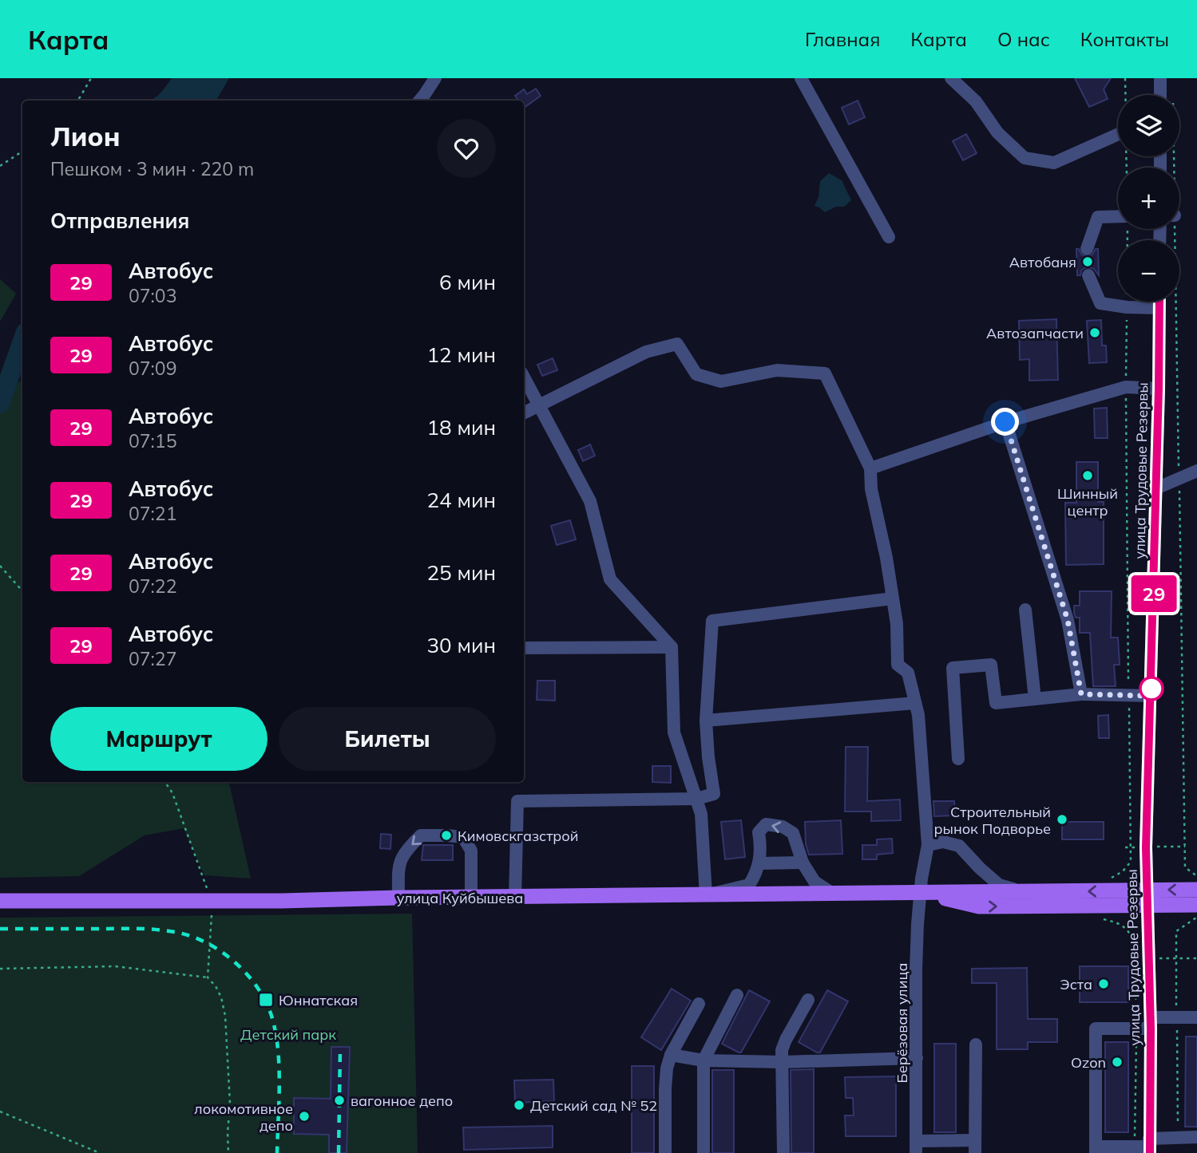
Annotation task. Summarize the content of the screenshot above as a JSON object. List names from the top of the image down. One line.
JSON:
{"streets":{"main road":["улица Куйбышева"],"street":["улица Трудовые Резервы","Берёзовая улица"]},"crossings":[["улица Куйбышева","Берёзовая улица"]],"parks":["Детский парк"],"places":{"other":["Автобаня","Автозапчасти","Шинный центр","Строительный рынок Подворье","Кимовскгазстрой","Эста","Ozon","вагонное депо","Детский сад № 52","локомотивное депо"],"transit":["Юннатская"]},"lines":["bus line 29"],"page":{"header":"Карта","nav":["Главная","Карта","О нас","Контакты"],"on_map":"29","map_buttons":["+","−"],"heading":[["Лион","Пешком · 3 мин · 220 m"],"Отправления"],"list":[{"mark":"29","name":"Автобус","note":"07:03","value":"6 мин"},{"mark":"29","name":"Автобус","note":"07:09","value":"12 мин"},{"mark":"29","name":"Автобус","note":"07:15","value":"18 мин"},{"mark":"29","name":"Автобус","note":"07:21","value":"24 мин"},{"mark":"29","name":"Автобус","note":"07:22","value":"25 мин"},{"mark":"29","name":"Автобус","note":"07:27","value":"30 мин"}],"buttons":["Маршрут","Билеты"]}}
